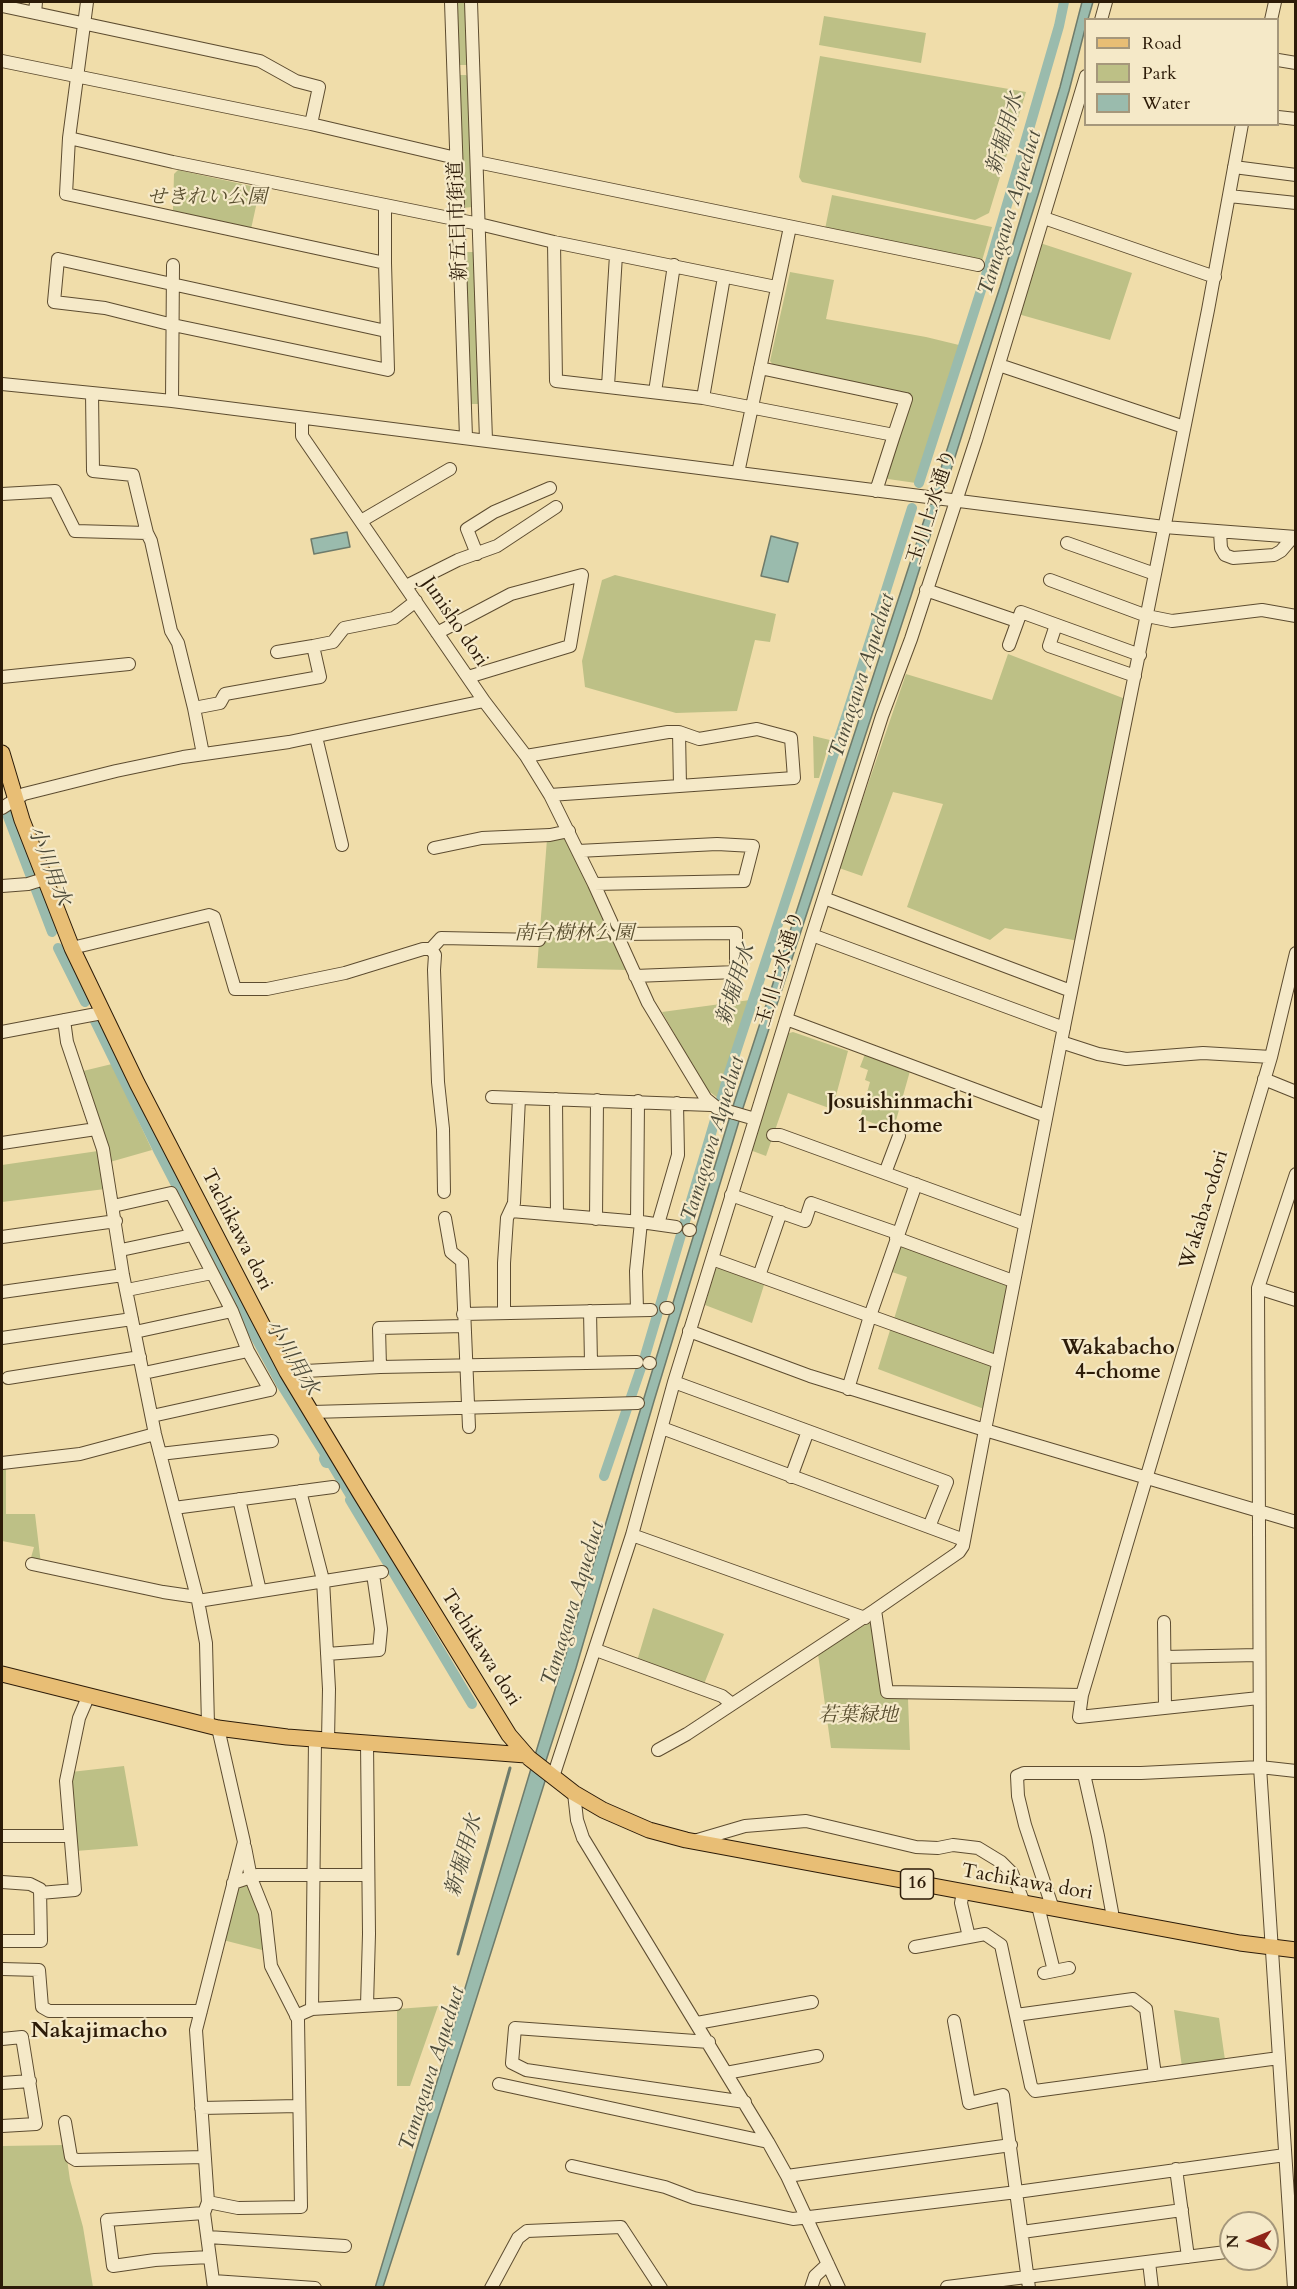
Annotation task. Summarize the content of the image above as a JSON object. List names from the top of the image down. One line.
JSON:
{"streets":{"main road":["Tachikawa dori","16"],"street":["新五日市街道","玉川上水通り","Junisho dori","Wakaba-odori"]},"crossings":[["玉川上水通り","Tachikawa dori"],["玉川上水通り","16"],["Tachikawa dori","16"]],"districts":["Josuishinmachi 1-chome","Wakabacho 4-chome","Nakajimacho"],"water":["新堀用水","Tamagawa Aqueduct","小川用水"],"parks":["せきれい公園","南台樹林公園","若葉緑地"],"legend":["Road","Park","Water"],"north":"left"}
